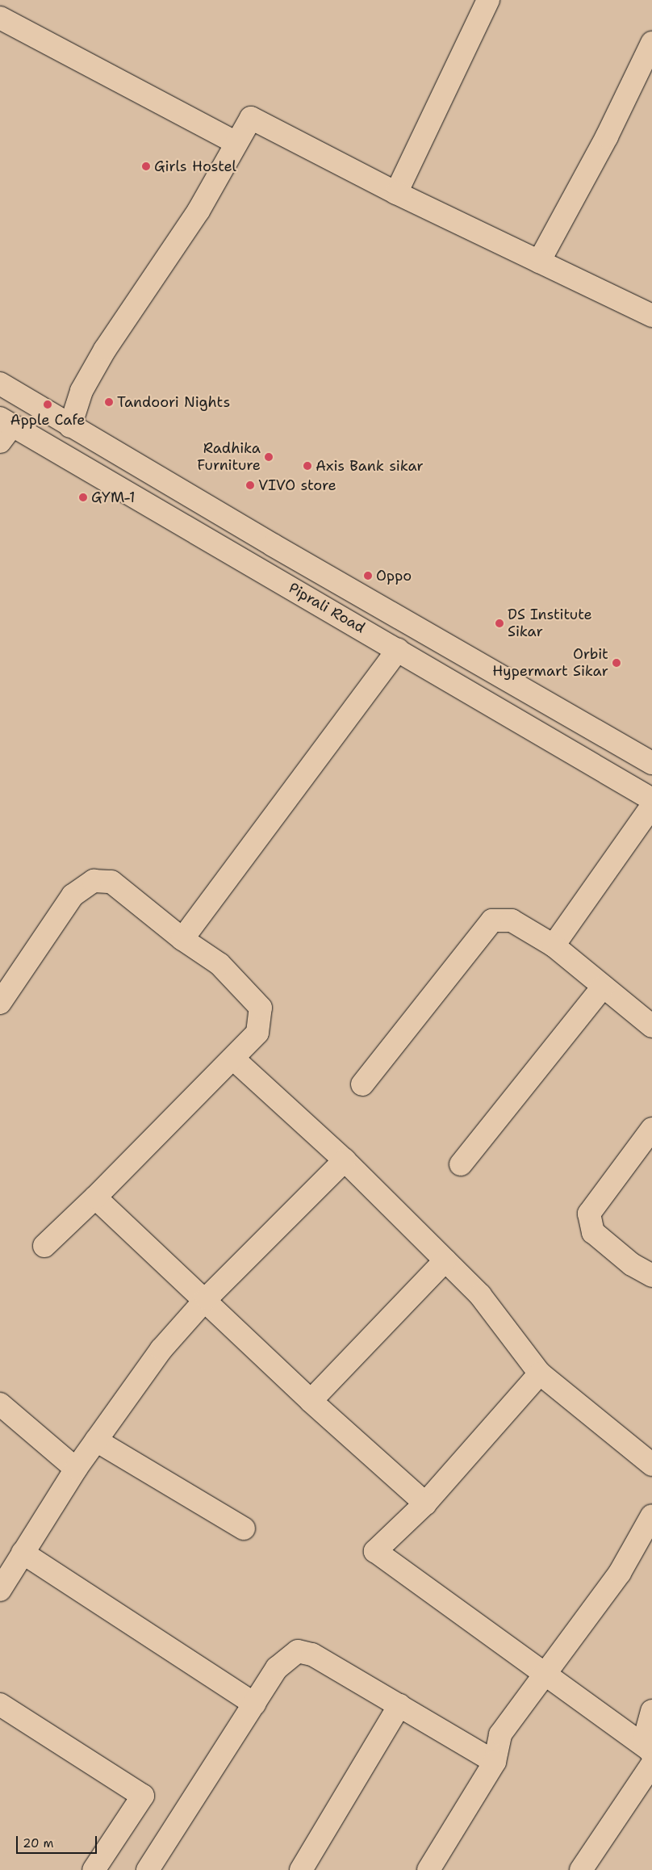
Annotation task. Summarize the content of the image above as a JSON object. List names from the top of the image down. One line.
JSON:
{"streets":{"street":["Piprali Road"]},"places":["Girls Hostel","Tandoori Nights","Apple Cafe","Radhika Furniture","Axis Bank sikar","VIVO store","GYM-1","Oppo","DS Institute Sikar","Orbit Hypermart Sikar"],"scale_bar":"20 m"}
